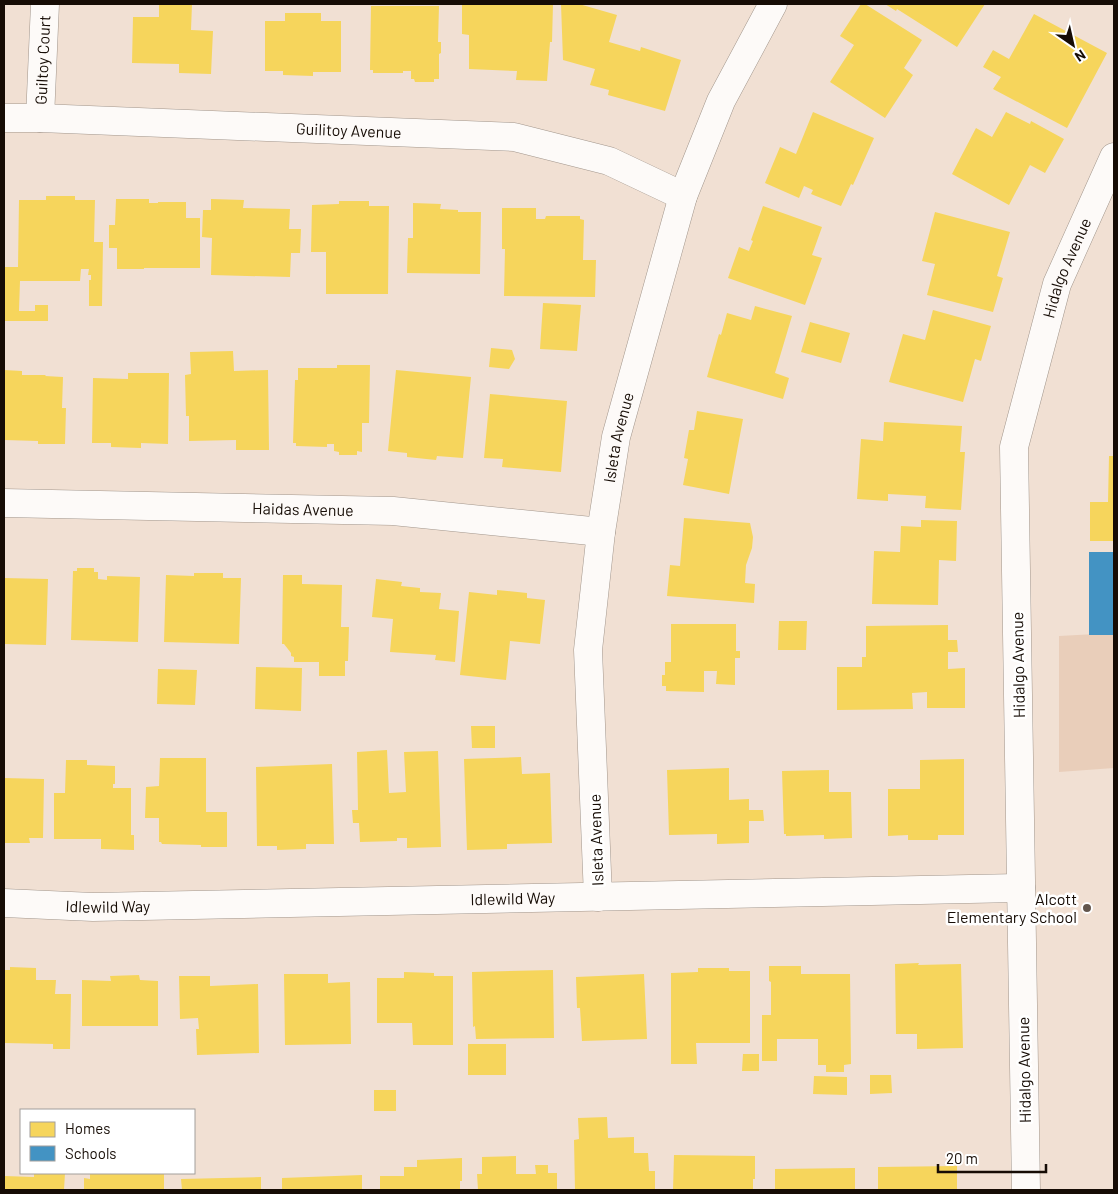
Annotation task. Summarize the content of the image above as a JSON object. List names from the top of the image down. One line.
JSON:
{"streets":{"street":["Guiltoy Court","Guilitoy Avenue","Hidalgo Avenue","Isleta Avenue","Haidas Avenue","Idlewild Way"]},"crossings":[["Guiltoy Court","Guilitoy Avenue"],["Guilitoy Avenue","Isleta Avenue"],["Hidalgo Avenue","Idlewild Way"],["Isleta Avenue","Haidas Avenue"],["Isleta Avenue","Idlewild Way"]],"places":["Alcott Elementary School"],"legend":["Homes","Schools"],"scale_bar":"20 m","north":"bottom right"}
